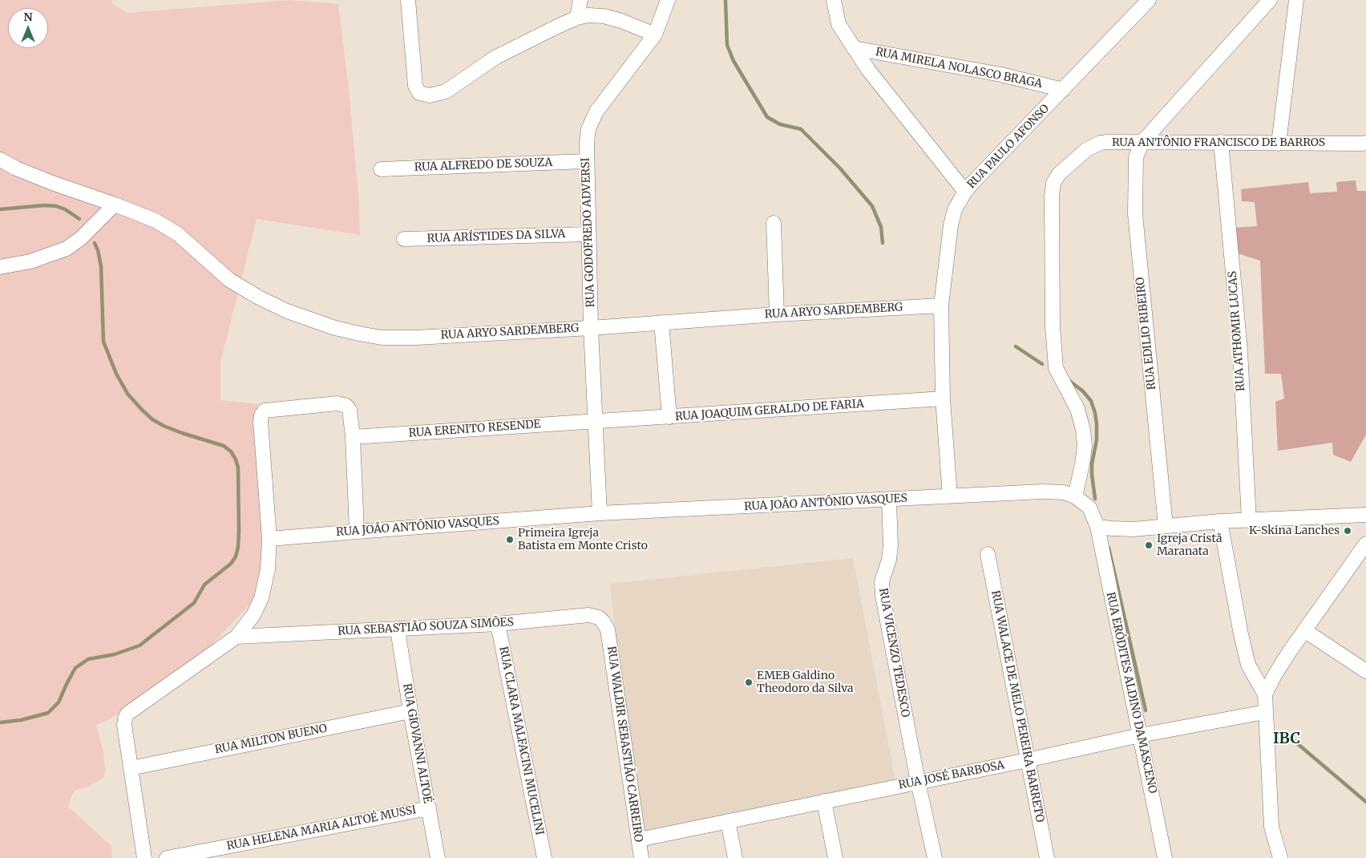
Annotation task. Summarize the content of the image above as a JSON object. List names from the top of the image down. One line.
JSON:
{"streets":{"street":["RUA MIRELA NOLASCO BRAGA","RUA ANTÔNIO FRANCISCO DE BARROS","RUA PAULO AFONSO","RUA ALFREDO DE SOUZA","RUA GODOFREDO ADVERSI","RUA ARÍSTIDES DA SILVA","RUA ARYO SARDEMBERG","RUA ATHOMIR LUCAS","RUA EDILIO RIBEIRO","RUA JOAQUIM GERALDO DE FARIA","RUA ERENITO RESENDE","RUA JOÃO ANTÔNIO VASQUES","RUA SEBASTIÃO SOUZA SIMÕES","RUA VICENZO TEDESCO","RUA ERÓDITES ALDINO DAMASCENO","RUA WALACE DE MELO PEREIRA BARRETO","RUA MILTON BUENO","RUA CLARA MALFACINI MUCELINI","RUA GIOVANNI ALTOÉ","RUA WALDIR SEBASTIÃO CARREIRO","RUA JOSÉ BARBOSA","RUA HELENA MARIA ALTOÉ MUSSI"]},"crossings":[["RUA MIRELA NOLASCO BRAGA","RUA PAULO AFONSO"],["RUA ANTÔNIO FRANCISCO DE BARROS","RUA ATHOMIR LUCAS"],["RUA ANTÔNIO FRANCISCO DE BARROS","RUA EDILIO RIBEIRO"],["RUA ANTÔNIO FRANCISCO DE BARROS","RUA JOÃO ANTÔNIO VASQUES"],["RUA PAULO AFONSO","RUA ARYO SARDEMBERG"],["RUA PAULO AFONSO","RUA JOAQUIM GERALDO DE FARIA"],["RUA PAULO AFONSO","RUA JOÃO ANTÔNIO VASQUES"],["RUA ALFREDO DE SOUZA","RUA GODOFREDO ADVERSI"],["RUA GODOFREDO ADVERSI","RUA ARÍSTIDES DA SILVA"],["RUA GODOFREDO ADVERSI","RUA ARYO SARDEMBERG"],["RUA GODOFREDO ADVERSI","RUA JOAQUIM GERALDO DE FARIA"],["RUA GODOFREDO ADVERSI","RUA ERENITO RESENDE"],["RUA GODOFREDO ADVERSI","RUA JOÃO ANTÔNIO VASQUES"],["RUA JOAQUIM GERALDO DE FARIA","RUA ERENITO RESENDE"],["RUA JOÃO ANTÔNIO VASQUES","RUA VICENZO TEDESCO"],["RUA JOÃO ANTÔNIO VASQUES","RUA ERÓDITES ALDINO DAMASCENO"],["RUA SEBASTIÃO SOUZA SIMÕES","RUA CLARA MALFACINI MUCELINI"],["RUA SEBASTIÃO SOUZA SIMÕES","RUA GIOVANNI ALTOÉ"],["RUA SEBASTIÃO SOUZA SIMÕES","RUA WALDIR SEBASTIÃO CARREIRO"],["RUA VICENZO TEDESCO","RUA JOSÉ BARBOSA"],["RUA ERÓDITES ALDINO DAMASCENO","RUA JOSÉ BARBOSA"],["RUA WALACE DE MELO PEREIRA BARRETO","RUA JOSÉ BARBOSA"],["RUA MILTON BUENO","RUA GIOVANNI ALTOÉ"],["RUA GIOVANNI ALTOÉ","RUA HELENA MARIA ALTOÉ MUSSI"],["RUA WALDIR SEBASTIÃO CARREIRO","RUA JOSÉ BARBOSA"]],"districts":["IBC"],"places":["K-Skina Lanches","Primeira Igreja Batista em Monte Cristo","Igreja Cristã Maranata","EMEB Galdino Theodoro da Silva"],"north":"top"}
